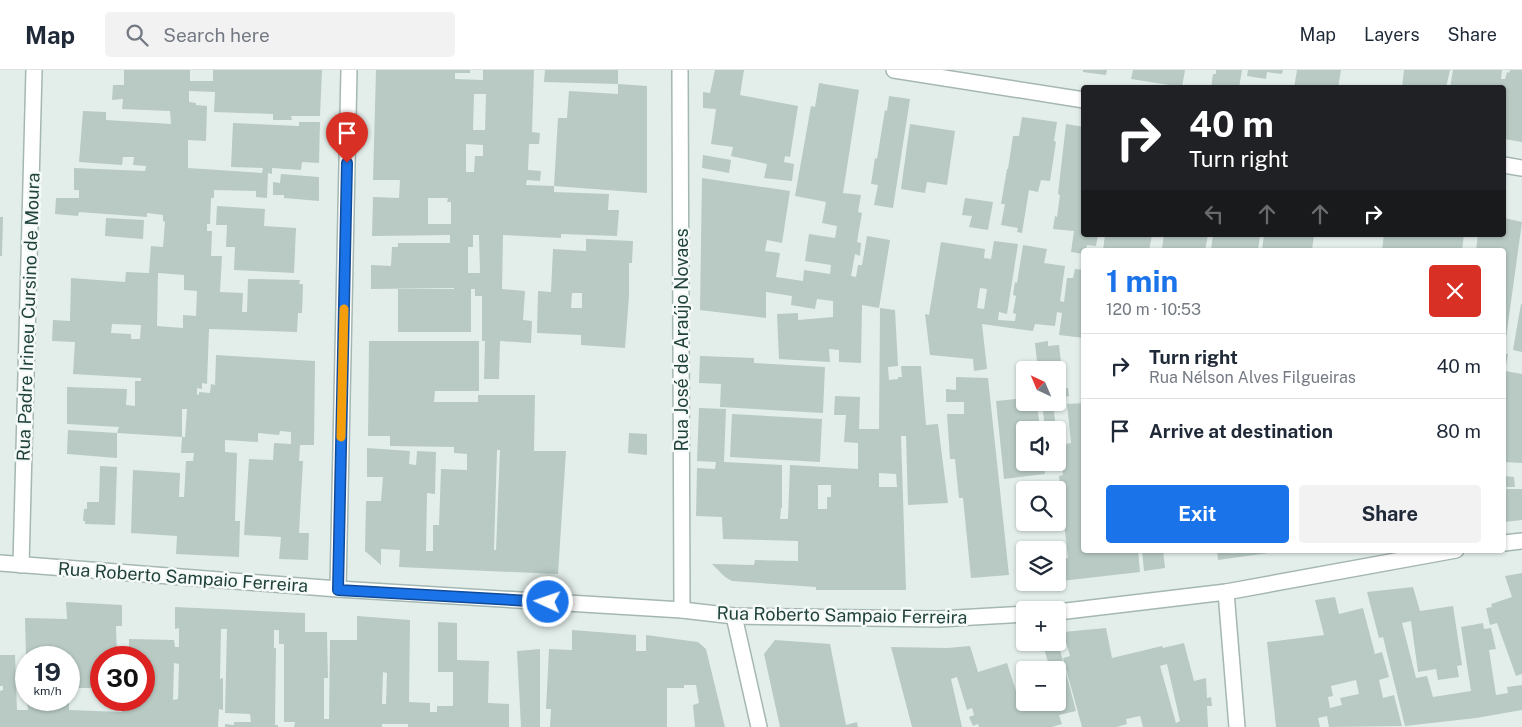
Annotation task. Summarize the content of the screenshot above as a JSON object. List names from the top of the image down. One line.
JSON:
{"streets":{"street":["Rua Padre Irineu Cursino de Moura","Rua José de Araújo Novaes","Rua Roberto Sampaio Ferreira"]},"crossings":[["Rua Padre Irineu Cursino de Moura","Rua Roberto Sampaio Ferreira"],["Rua José de Araújo Novaes","Rua Roberto Sampaio Ferreira"]],"north":"top left","page":{"header":"Map","search":"Search here","nav":["Map","Layers","Share"],"turn":["40 m","Turn right"],"heading":["1 min","120 m · 10:53"],"list":[{"name":"Turn right","note":"Rua Nélson Alves Filgueiras","value":"40 m"},{"name":"Arrive at destination","value":"80 m"}],"map_buttons":["+","−"],"buttons":["Exit","Share"],"speed":"19 km/h","limit":"30"}}
